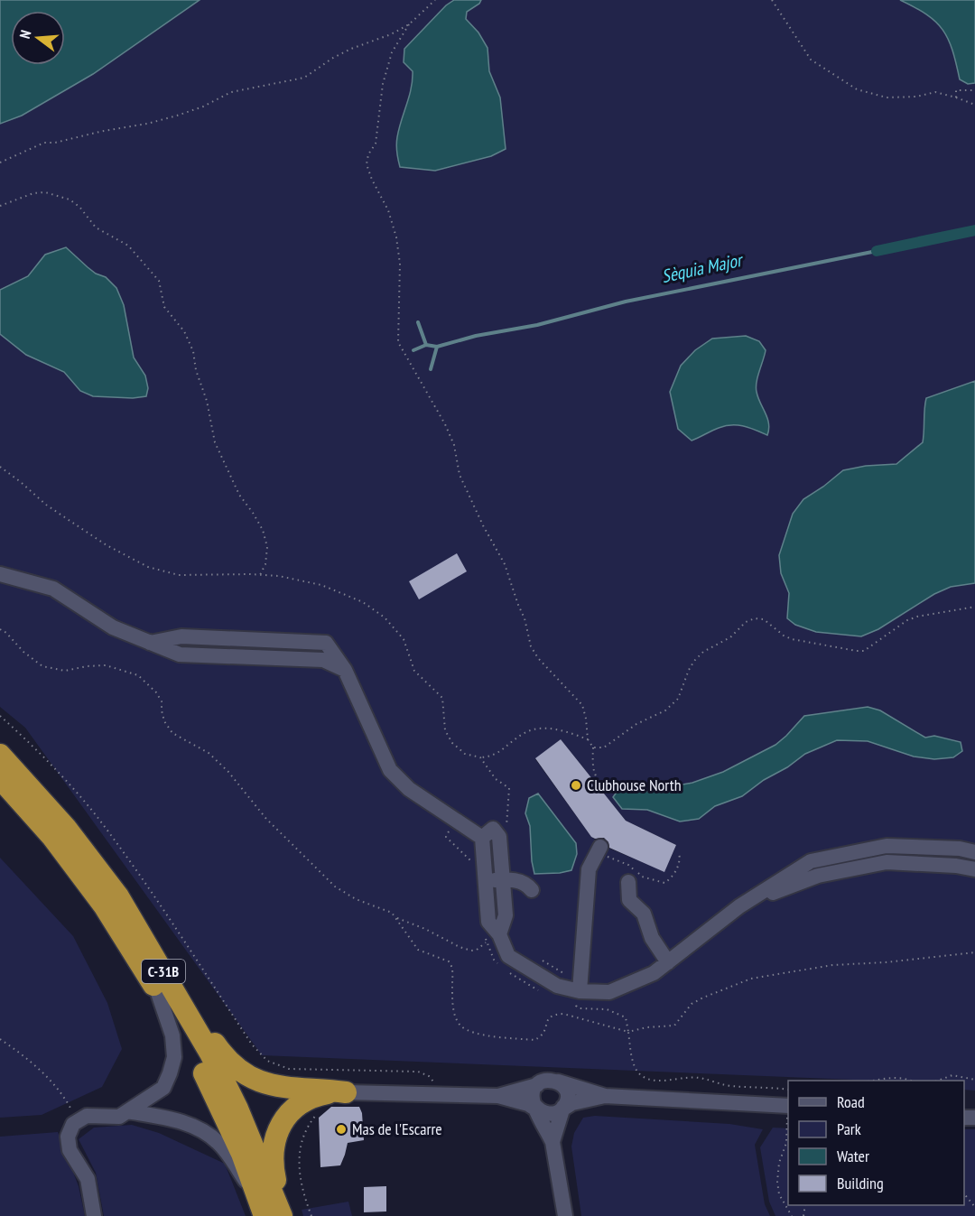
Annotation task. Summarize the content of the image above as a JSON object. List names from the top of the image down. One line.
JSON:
{"streets":{"highway":["C-31B"]},"water":["Sèquia Major"],"places":["Clubhouse North","Mas de l'Escarre"],"legend":["Road","Park","Water","Building"],"north":"left"}
